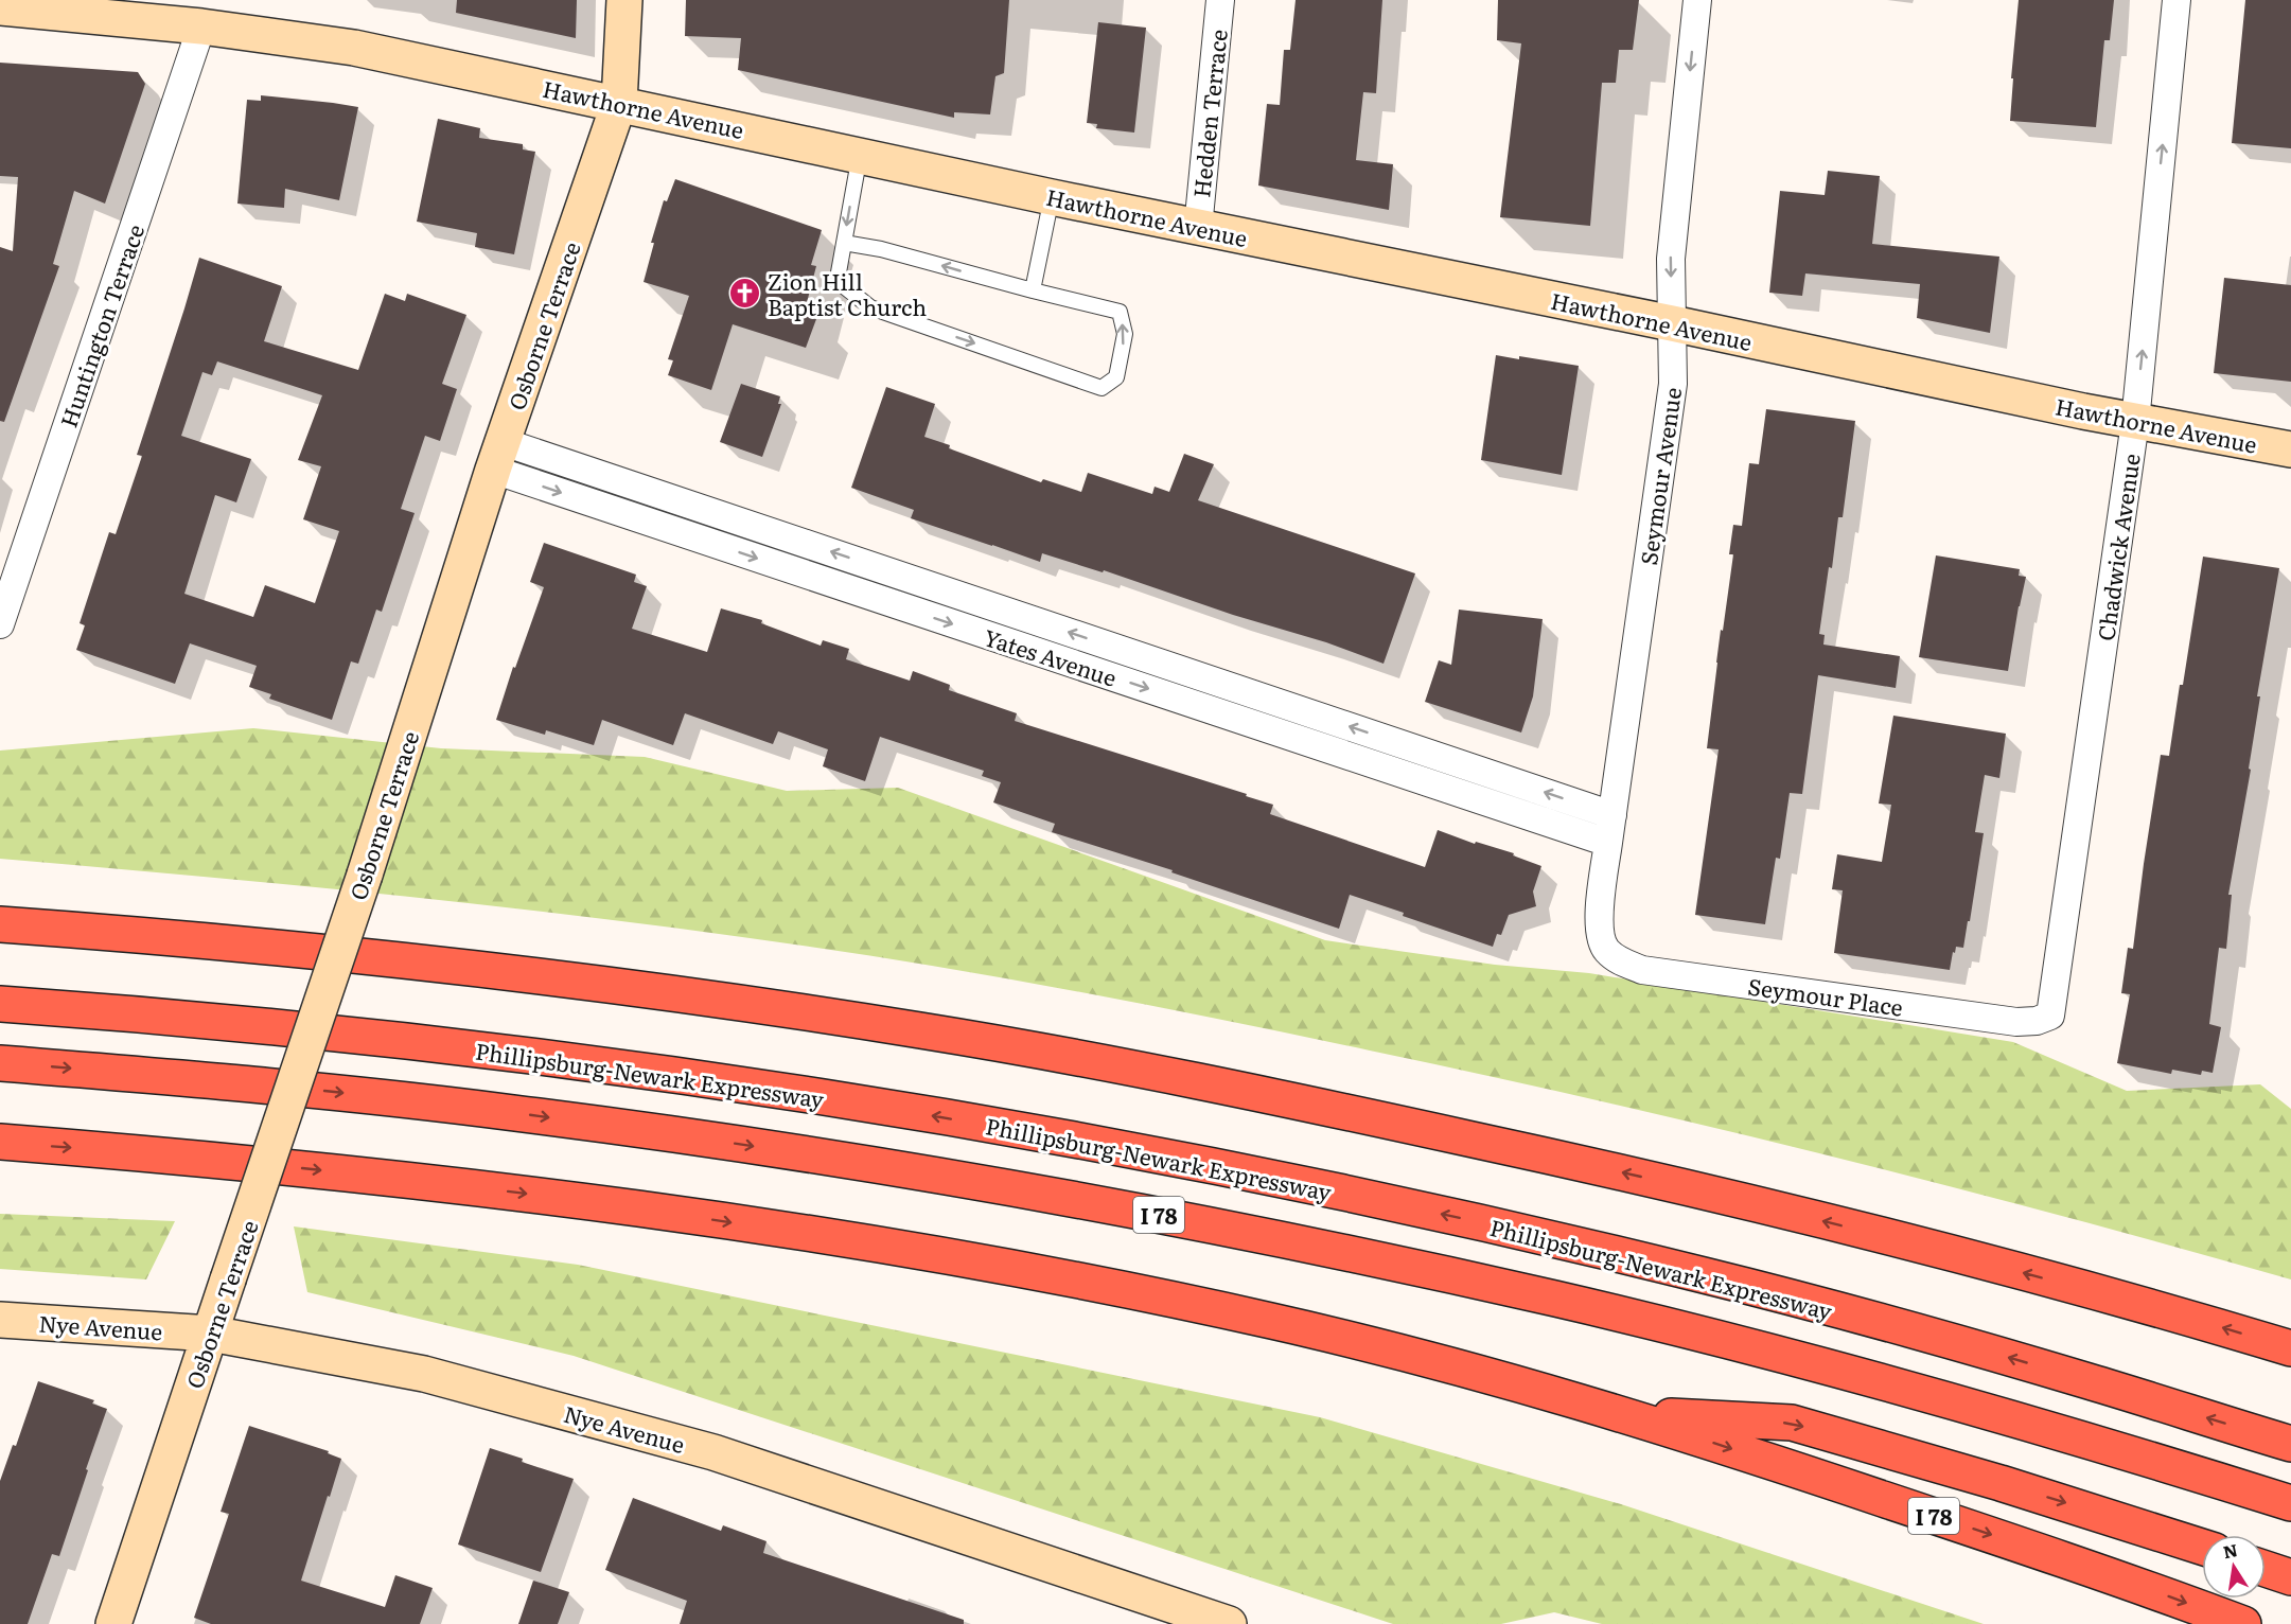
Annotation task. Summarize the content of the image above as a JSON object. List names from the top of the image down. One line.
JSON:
{"streets":{"highway":["Phillipsburg-Newark Expressway","I 78"],"street":["Hawthorne Avenue","Hedden Terrace","Huntington Terrace","Osborne Terrace","Seymour Avenue","Chadwick Avenue","Yates Avenue","Seymour Place","Nye Avenue"]},"crossings":[["Hawthorne Avenue","Hedden Terrace"],["Hawthorne Avenue","Huntington Terrace"],["Hawthorne Avenue","Osborne Terrace"],["Hawthorne Avenue","Seymour Avenue"],["Hawthorne Avenue","Chadwick Avenue"],["Osborne Terrace","Yates Avenue"],["Osborne Terrace","Nye Avenue"],["Seymour Avenue","Yates Avenue"],["Seymour Avenue","Seymour Place"],["Chadwick Avenue","Seymour Place"]],"one_way":["Chadwick Avenue"],"places":{"church":["Zion Hill Baptist Church"]},"north":"top"}
